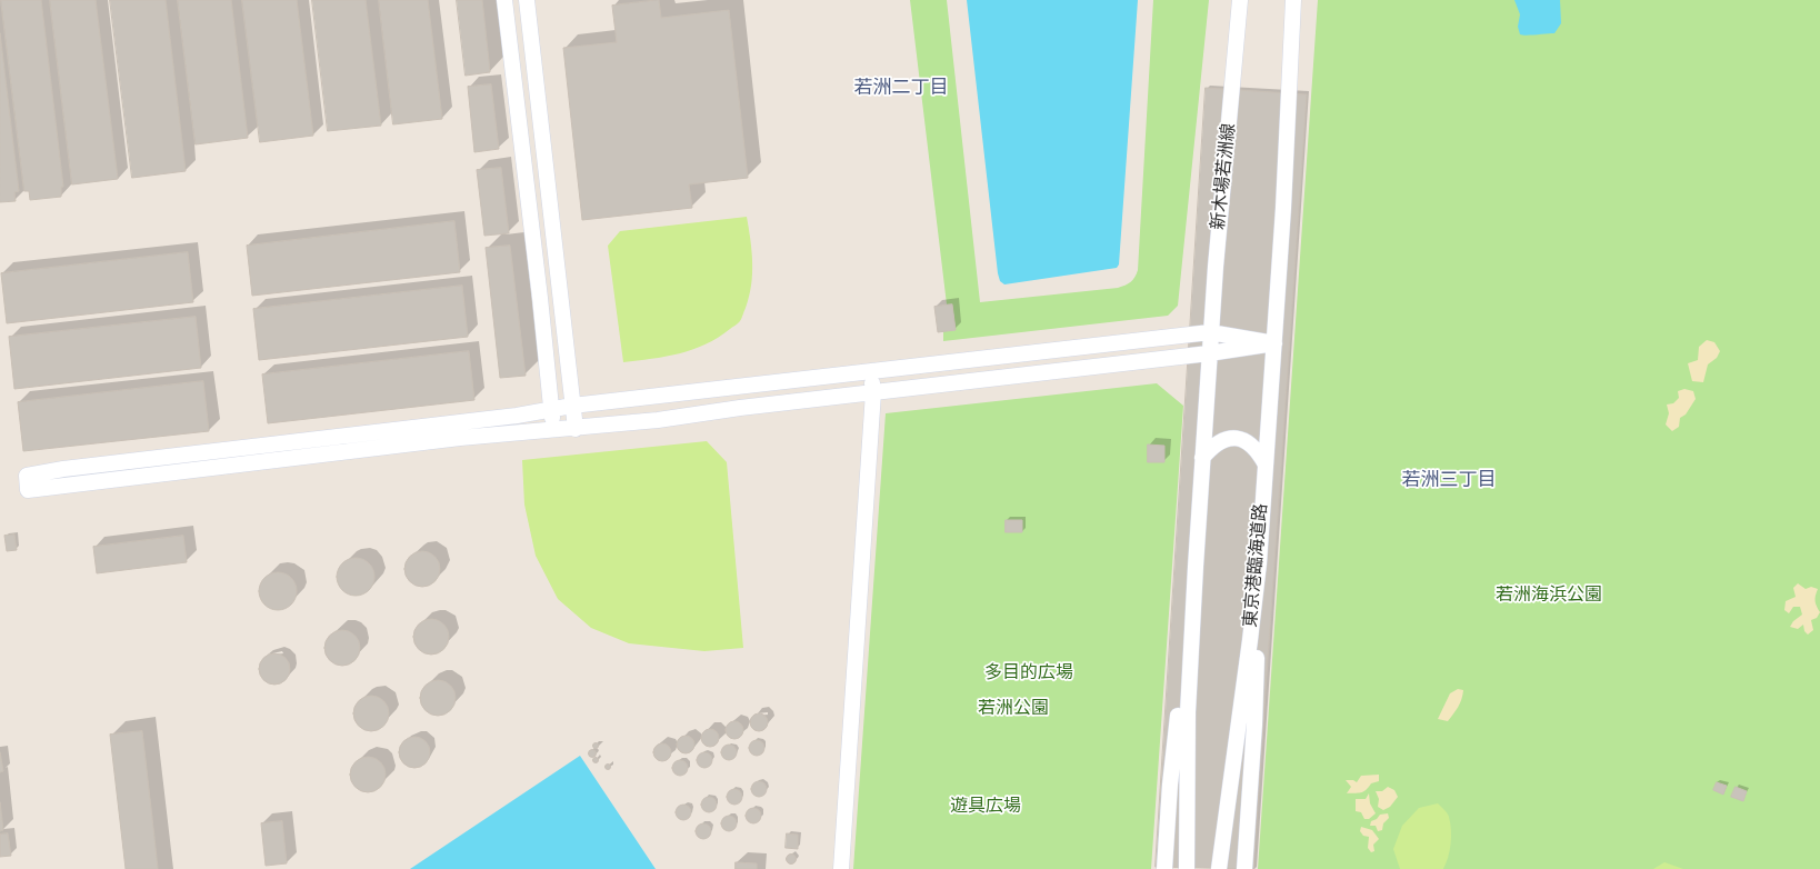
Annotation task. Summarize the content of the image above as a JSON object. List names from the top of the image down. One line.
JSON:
{"streets":{"street":["新木場若洲線","東京港臨海道路"]},"districts":["若洲二丁目","若洲三丁目"],"parks":["若洲海浜公園","多目的広場","若洲公園","遊具広場"]}
